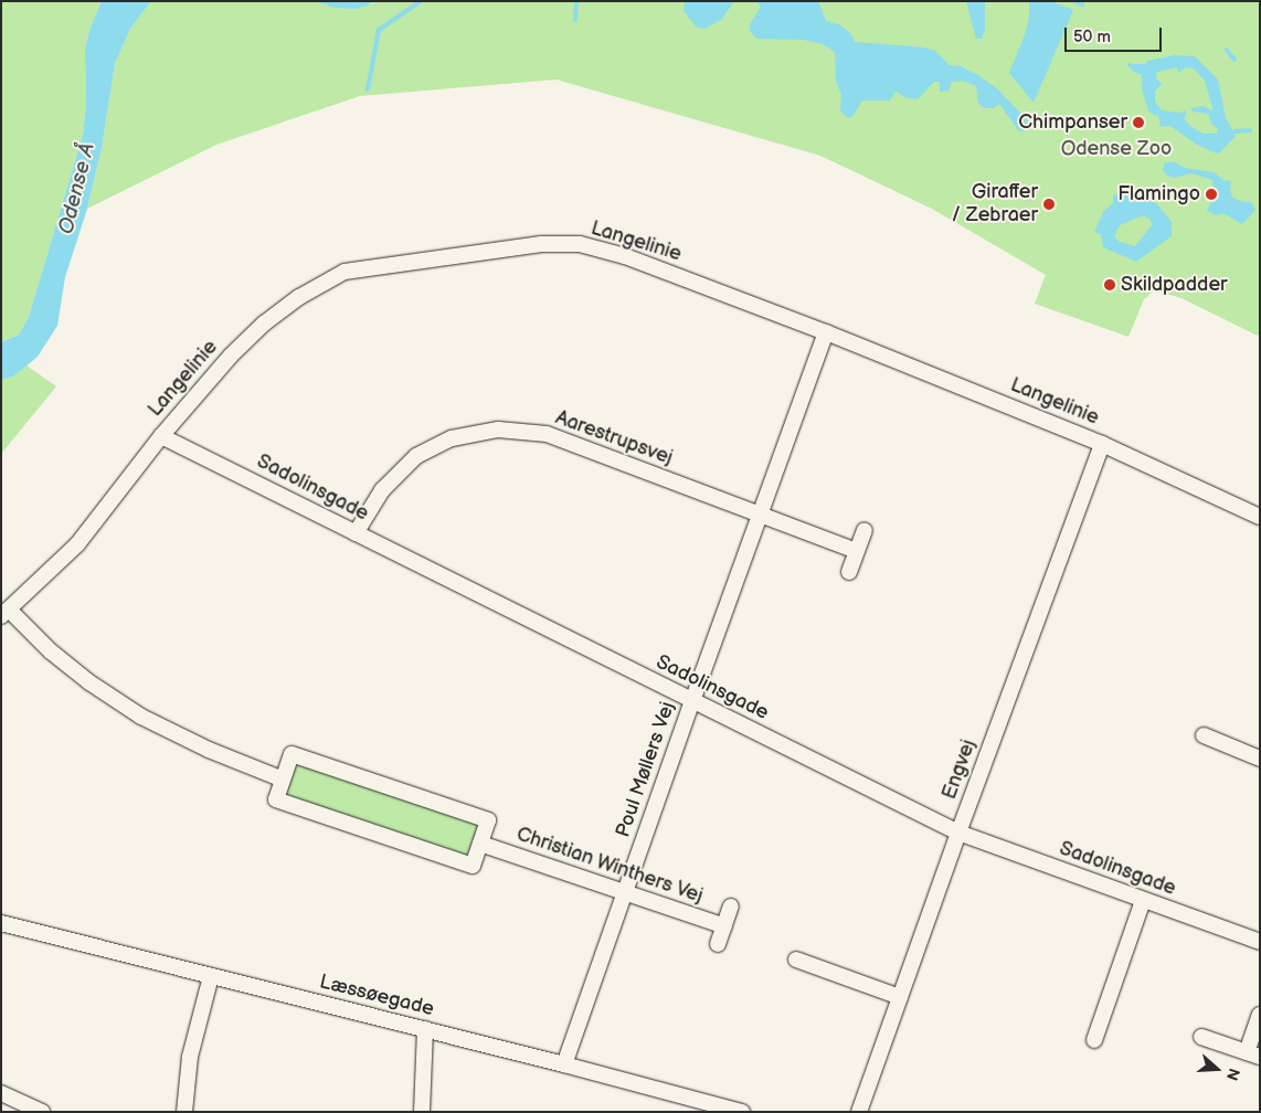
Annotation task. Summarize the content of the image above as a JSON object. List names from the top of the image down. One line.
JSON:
{"streets":{"street":["Langelinie","Aarestrupsvej","Sadolinsgade","Poul Møllers Vej","Engvej","Christian Winthers Vej","Læssøegade"]},"crossings":[["Langelinie","Sadolinsgade"],["Langelinie","Poul Møllers Vej"],["Langelinie","Engvej"],["Aarestrupsvej","Sadolinsgade"],["Aarestrupsvej","Poul Møllers Vej"],["Sadolinsgade","Poul Møllers Vej"],["Sadolinsgade","Engvej"],["Poul Møllers Vej","Christian Winthers Vej"],["Poul Møllers Vej","Læssøegade"]],"water":["Odense Å"],"parks":["Odense Zoo"],"places":["Chimpanser","Flamingo","Giraffer / Zebraer","Skildpadder"],"scale_bar":"50 m","north":"right"}
